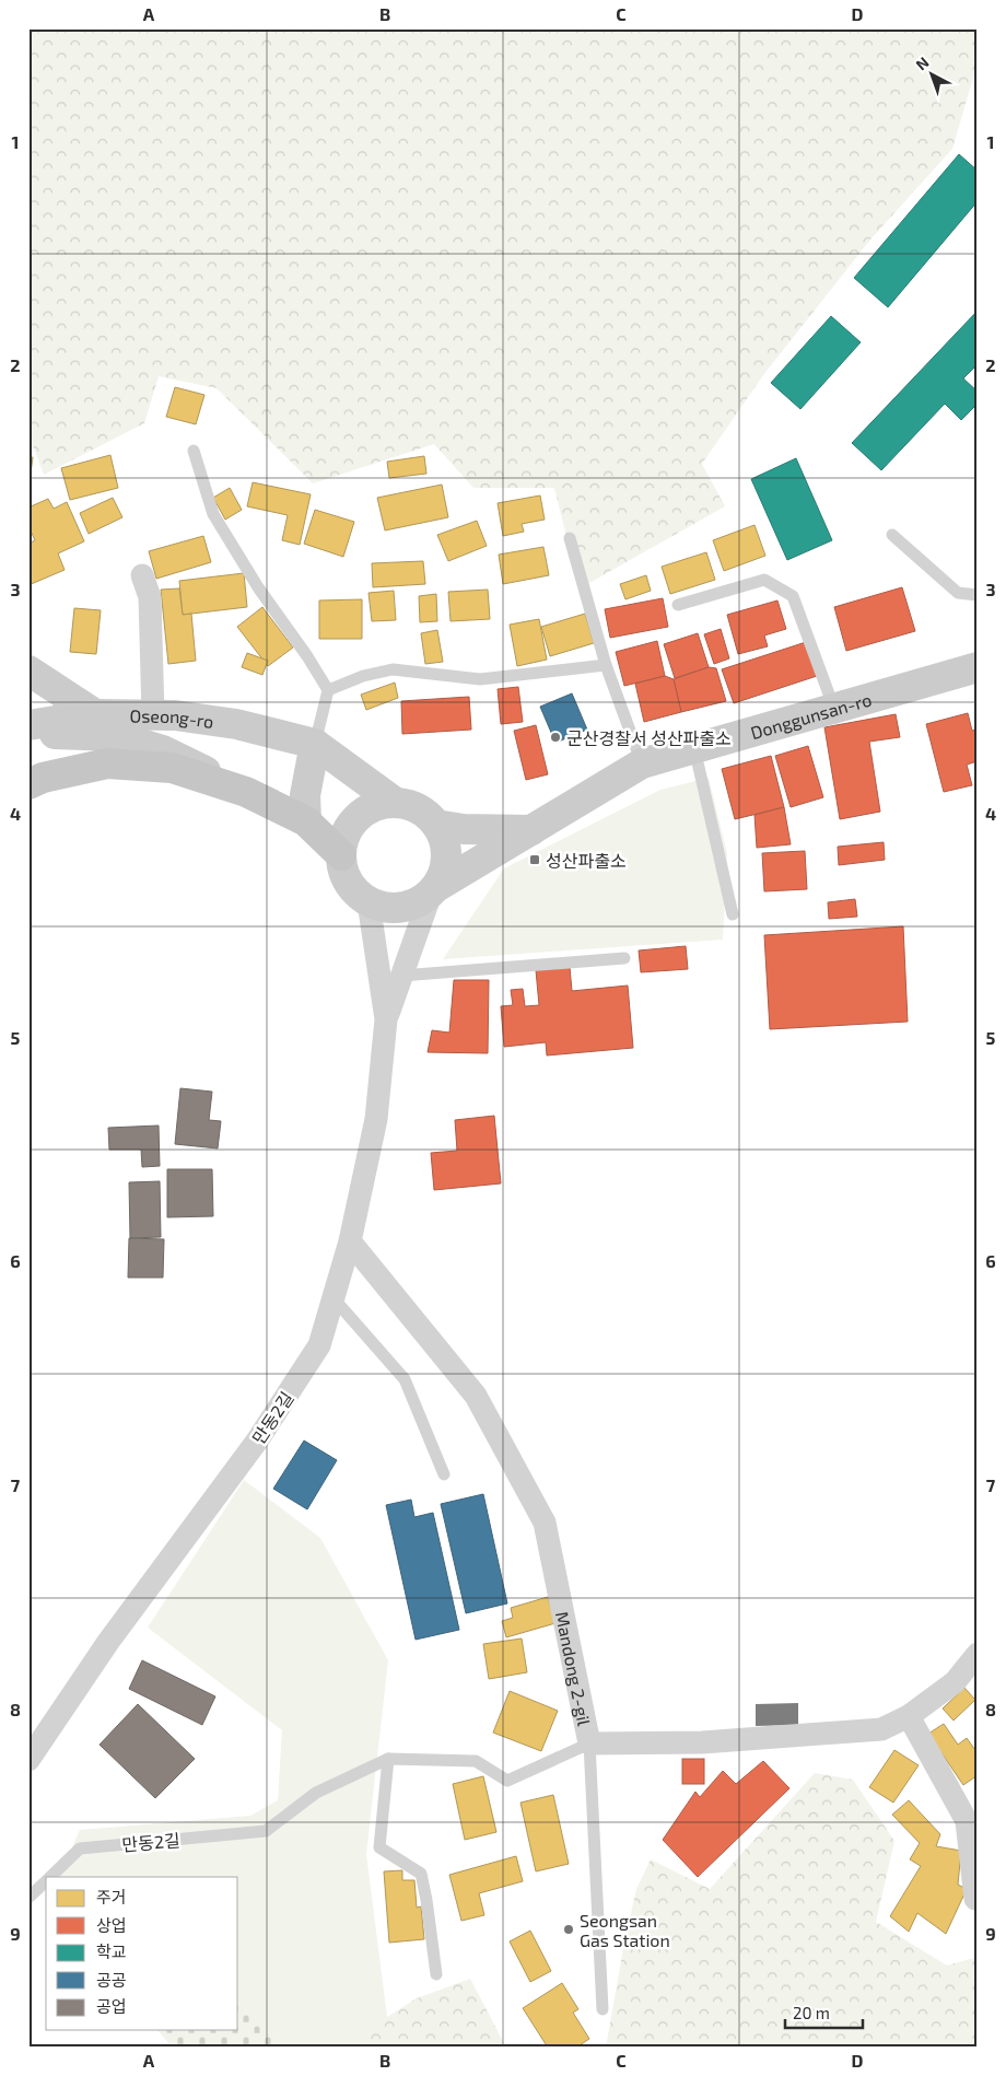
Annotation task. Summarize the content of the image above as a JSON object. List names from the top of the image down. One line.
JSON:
{"streets":{"main road":["Donggunsan-ro","Oseong-ro"],"street":["만동2길","Mandong 2-gil"]},"crossings":[["만동2길","Mandong 2-gil"]],"places":{"other":["군산경찰서 성산파출소","Seongsan Gas Station"],"transit":["성산파출소"]},"legend":["주거","상업","학교","공공","공업"],"scale_bar":"20 m","north":"top left","grid":{"columns":["A","B","C","D"],"rows":["1","2","3","4","5","6","7","8","9"]}}
